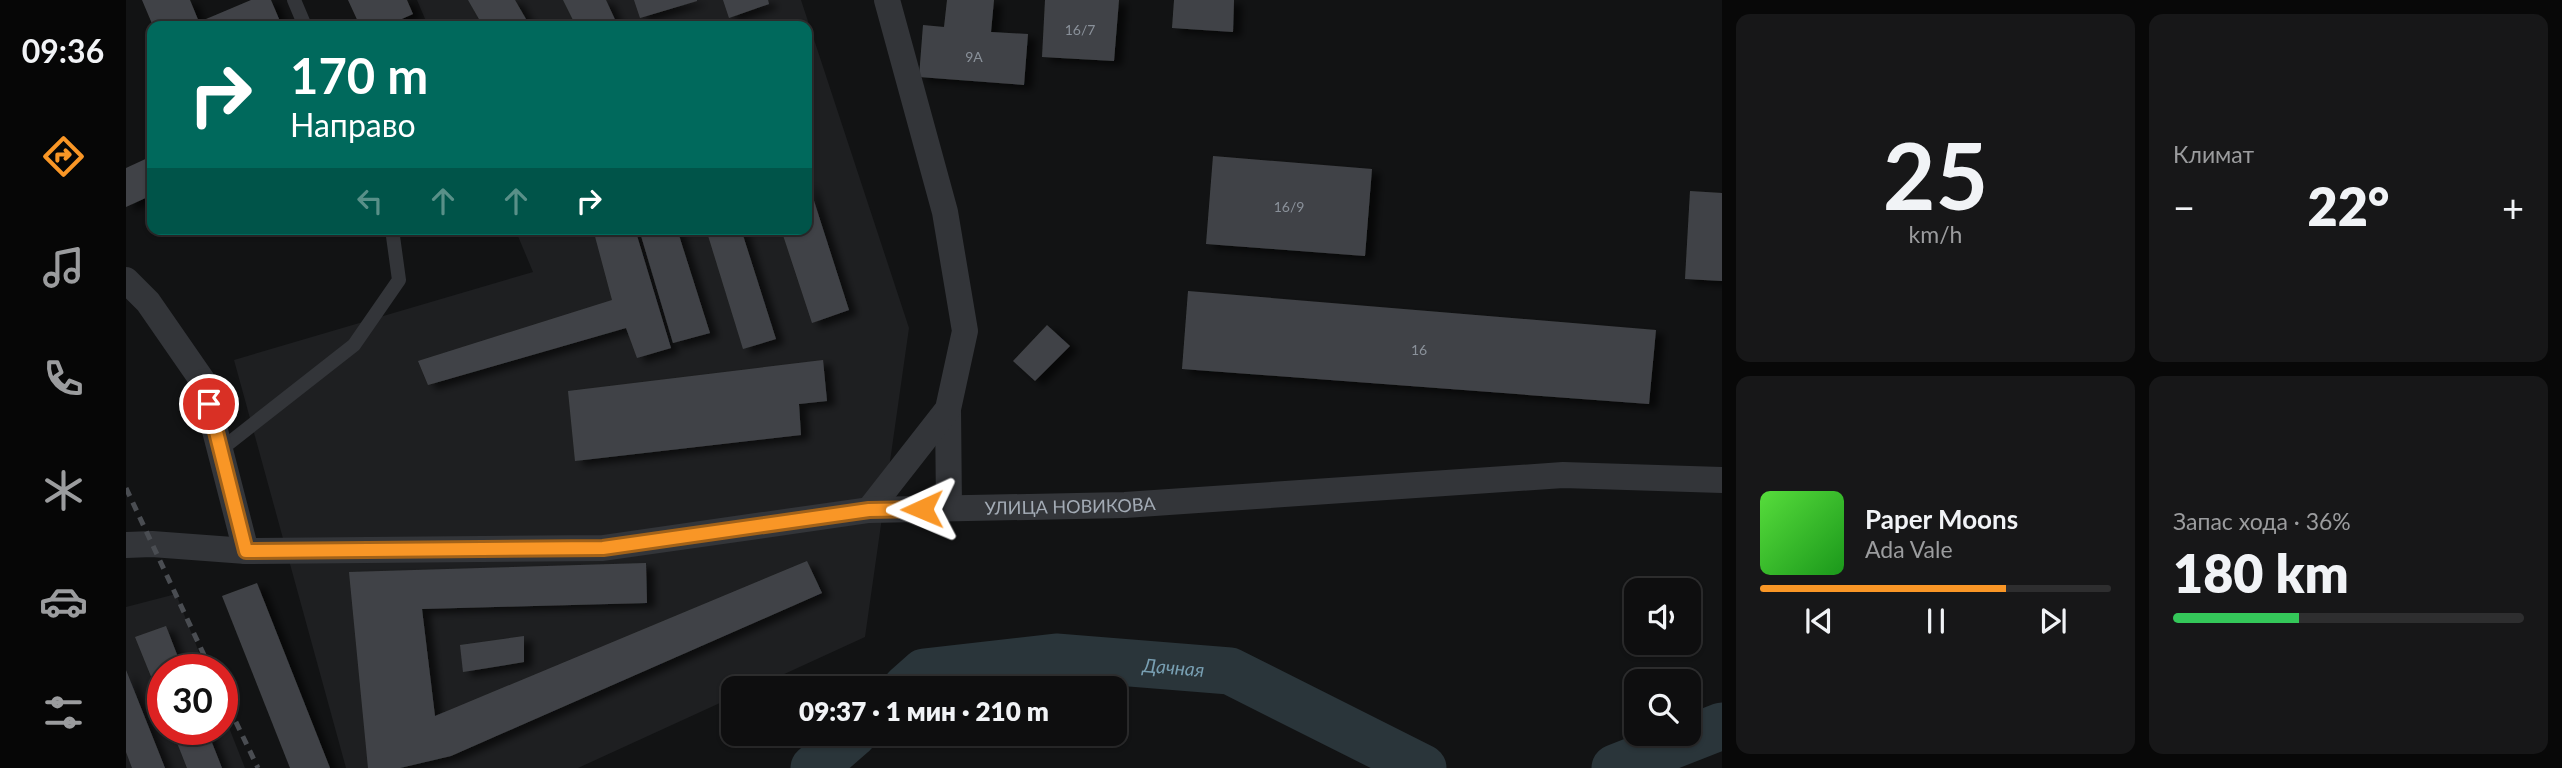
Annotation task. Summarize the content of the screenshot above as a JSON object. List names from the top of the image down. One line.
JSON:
{"streets":{"street":["УЛИЦА НОВИКОВА"]},"water":["Дачная"],"house_numbers":["16/7","9А","16/9","16"],"page":{"tabs":"09:36","tile":[["25","km/h"],"Климат",["Запас хода · 36%","180 km"]],"turn":["170 m","Направо"],"heat":["−","22°","+"],"song":["Paper Moons","Ada Vale"],"limit":"30","trip":"09:37 · 1 мин · 210 m"}}
